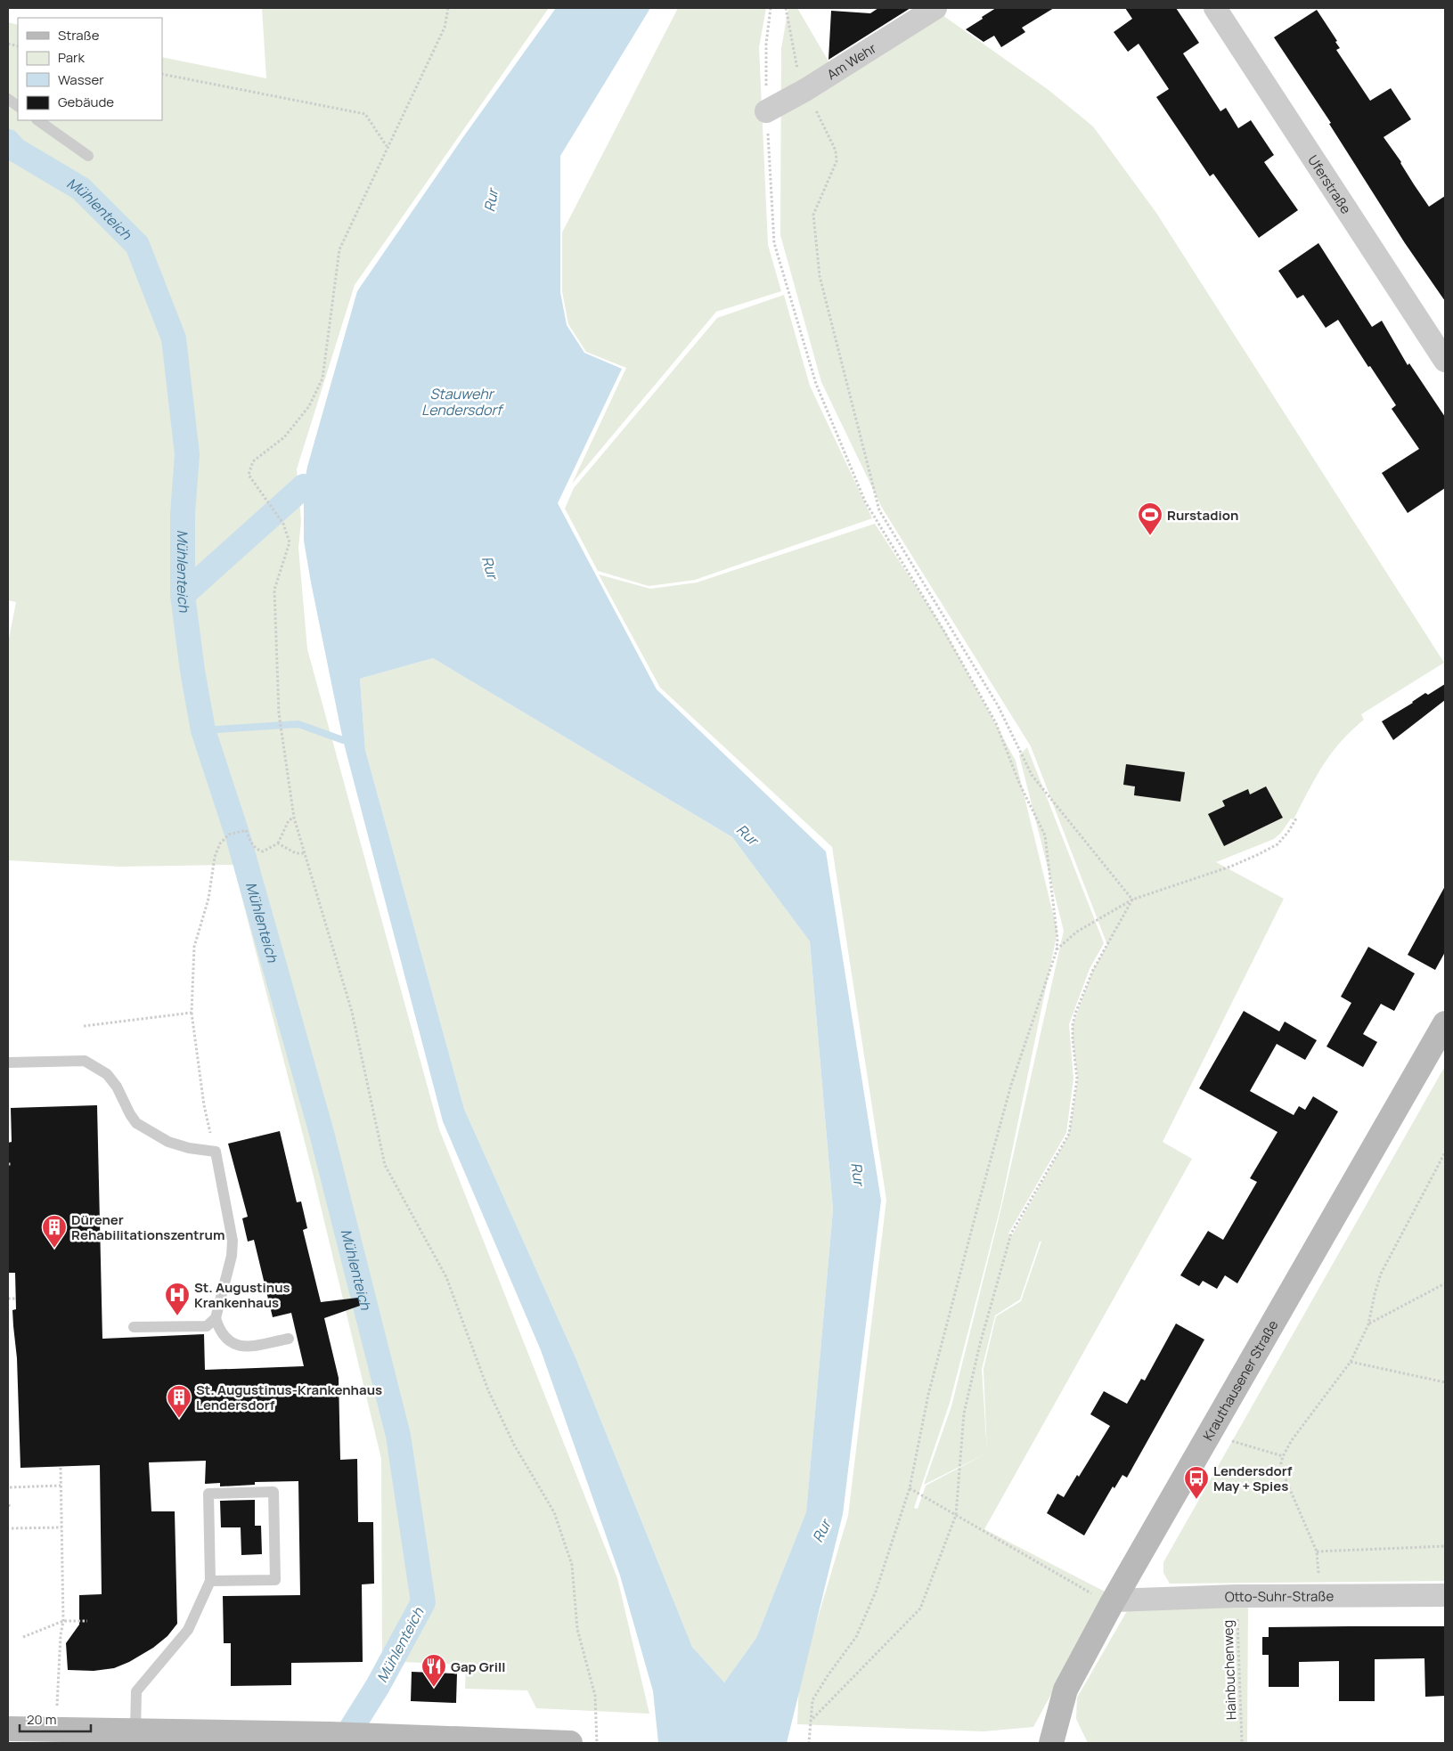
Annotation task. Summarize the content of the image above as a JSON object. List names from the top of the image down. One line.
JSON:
{"streets":{"street":["Am Wehr","Uferstraße","Krauthausener Straße","Otto-Suhr-Straße"],"path":["Hainbuchenweg"]},"crossings":[["Krauthausener Straße","Otto-Suhr-Straße"],["Otto-Suhr-Straße","Hainbuchenweg"]],"water":["Rur","Mühlenteich","Stauwehr Lendersdorf"],"places":{"sports":["Rurstadion"],"building":["Dürener Rehabilitationszentrum","St. Augustinus-Krankenhaus Lendersdorf"],"hospital":["St. Augustinus Krankenhaus"],"bus stop":["Lendersdorf May + Spies"],"restaurant":["Gap Grill"]},"legend":["Straße","Park","Wasser","Gebäude"],"scale_bar":"20 m"}
